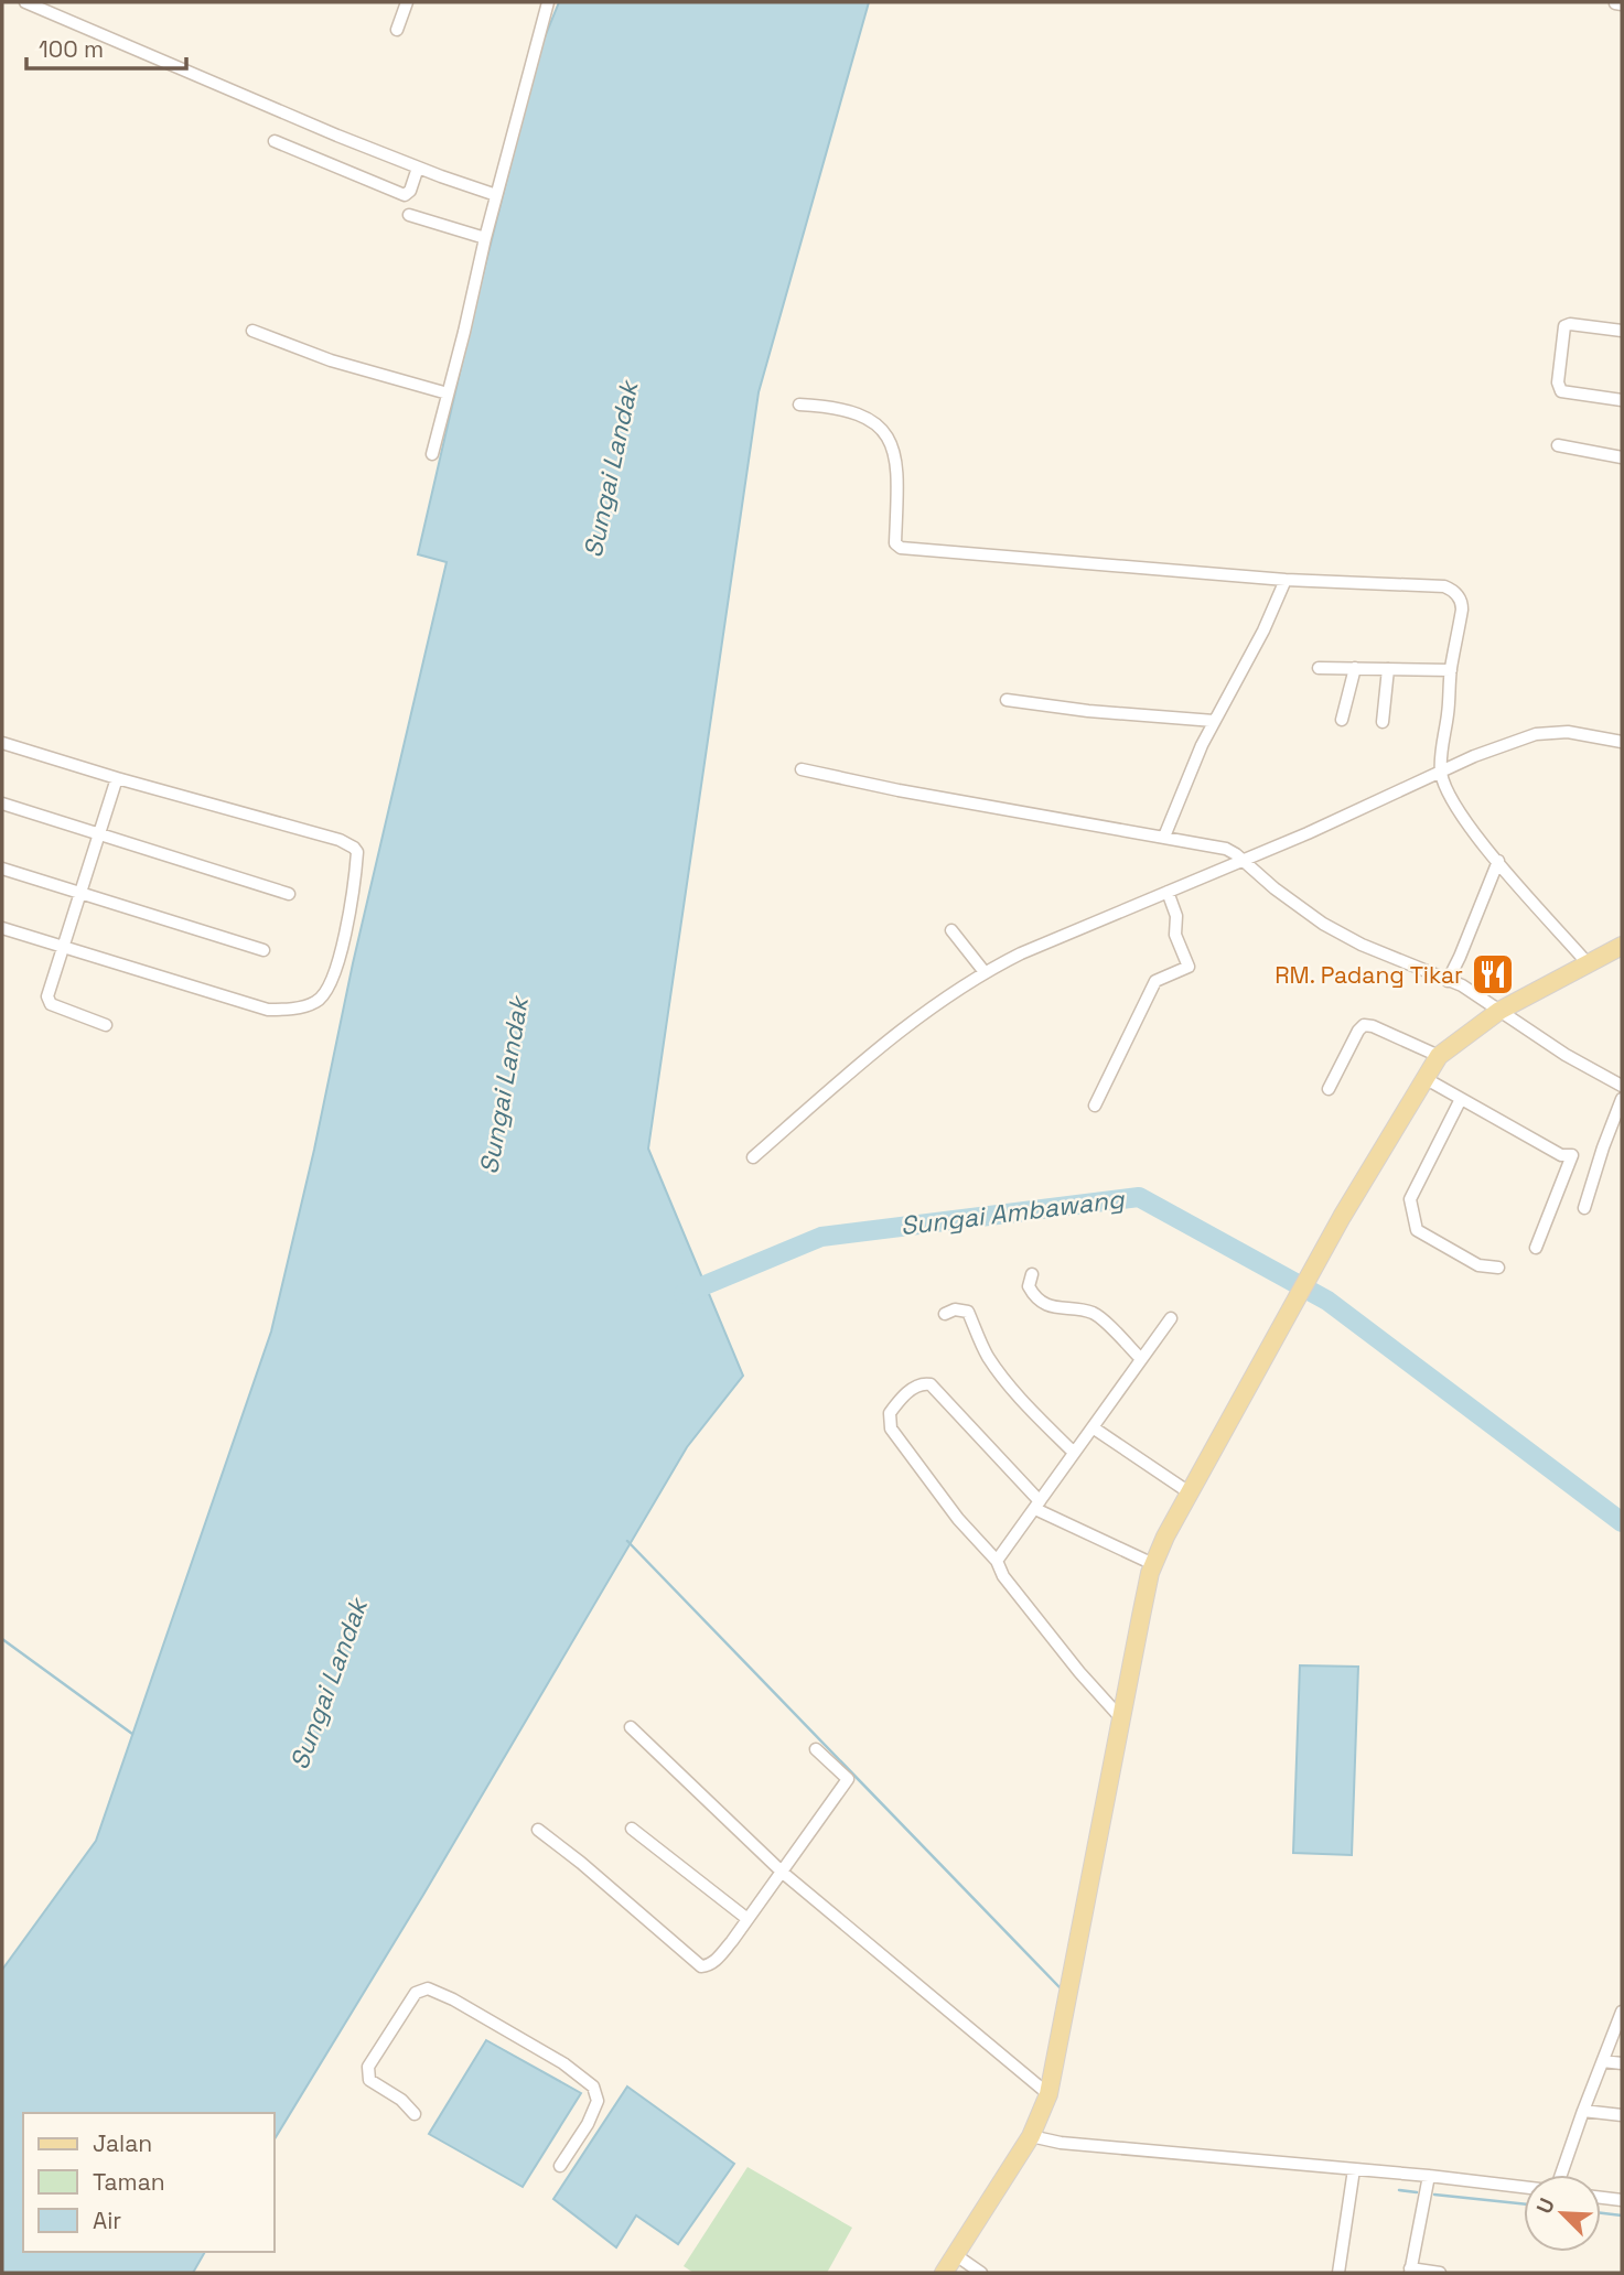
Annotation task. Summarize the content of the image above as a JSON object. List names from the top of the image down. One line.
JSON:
{"water":["Sungai Landak","Sungai Ambawang"],"places":{"restaurant":["RM. Padang Tikar"]},"legend":["Jalan","Taman","Air"],"scale_bar":"100 m","north":"top left"}
